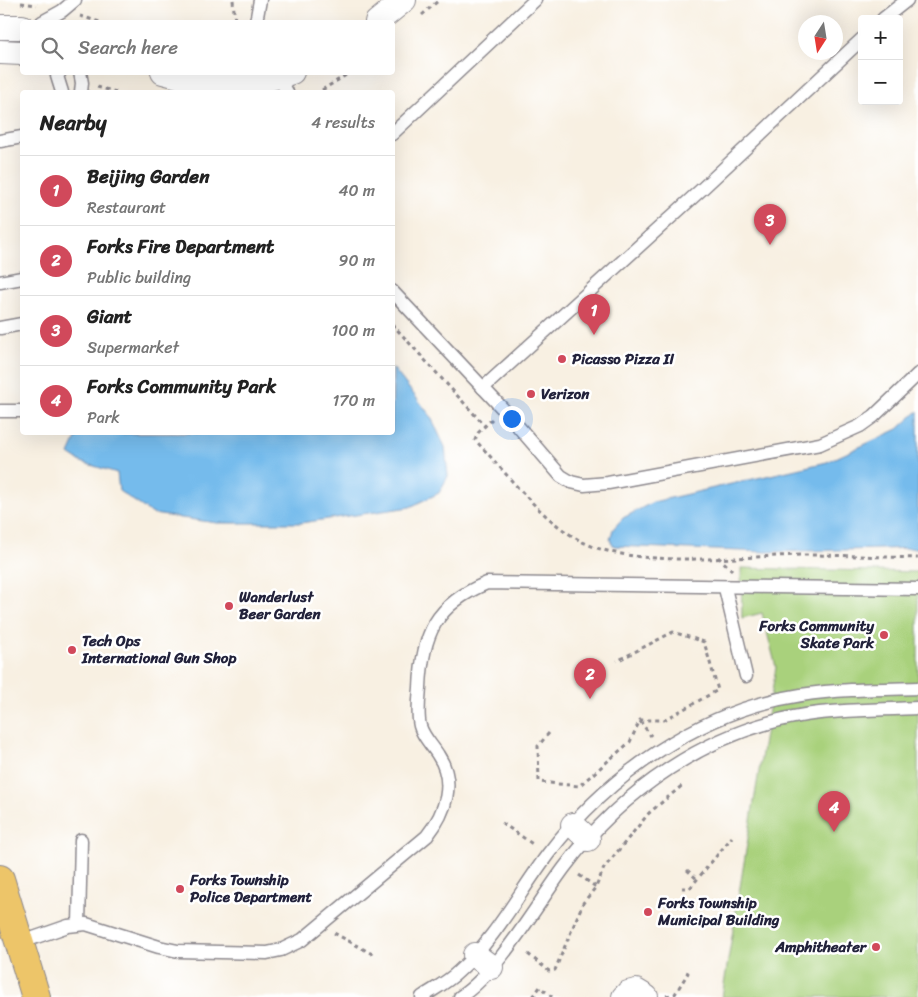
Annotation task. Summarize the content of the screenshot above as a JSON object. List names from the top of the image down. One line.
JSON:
{"places":["Picasso Pizza II","Verizon","Wanderlust Beer Garden","Forks Community Skate Park","Tech Ops International Gun Shop","Forks Township Police Department","Forks Township Municipal Building","Amphitheater"],"north":"bottom","page":{"map_buttons":["+","−"],"search":"Search here","heading":["Nearby","4 results"],"list":[{"mark":"1","name":"Beijing Garden","note":"Restaurant","value":"40 m"},{"mark":"2","name":"Forks Fire Department","note":"Public building","value":"90 m"},{"mark":"3","name":"Giant","note":"Supermarket","value":"100 m"},{"mark":"4","name":"Forks Community Park","note":"Park","value":"170 m"}],"pins":["3","1","2","4"]}}
